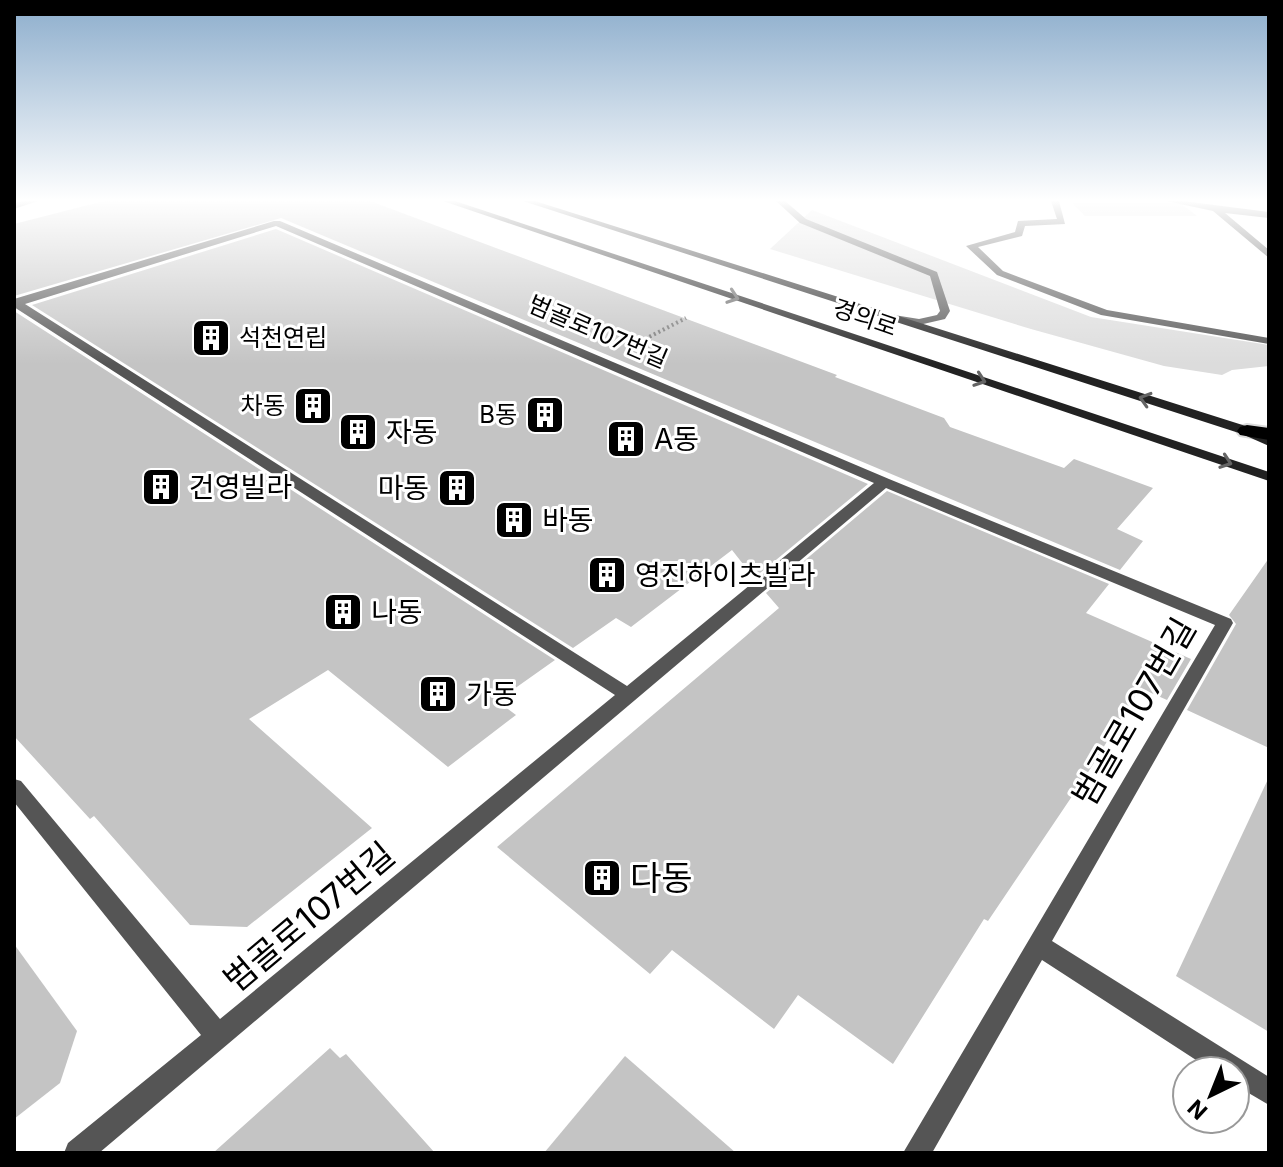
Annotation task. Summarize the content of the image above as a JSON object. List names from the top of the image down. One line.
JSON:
{"streets":{"street":["경의로","범골로107번길"]},"places":{"building":["석천연립","차동","B동","자동","A동","건영빌라","마동","바동","영진하이츠빌라","나동","가동","다동"]},"north":"bottom left"}
